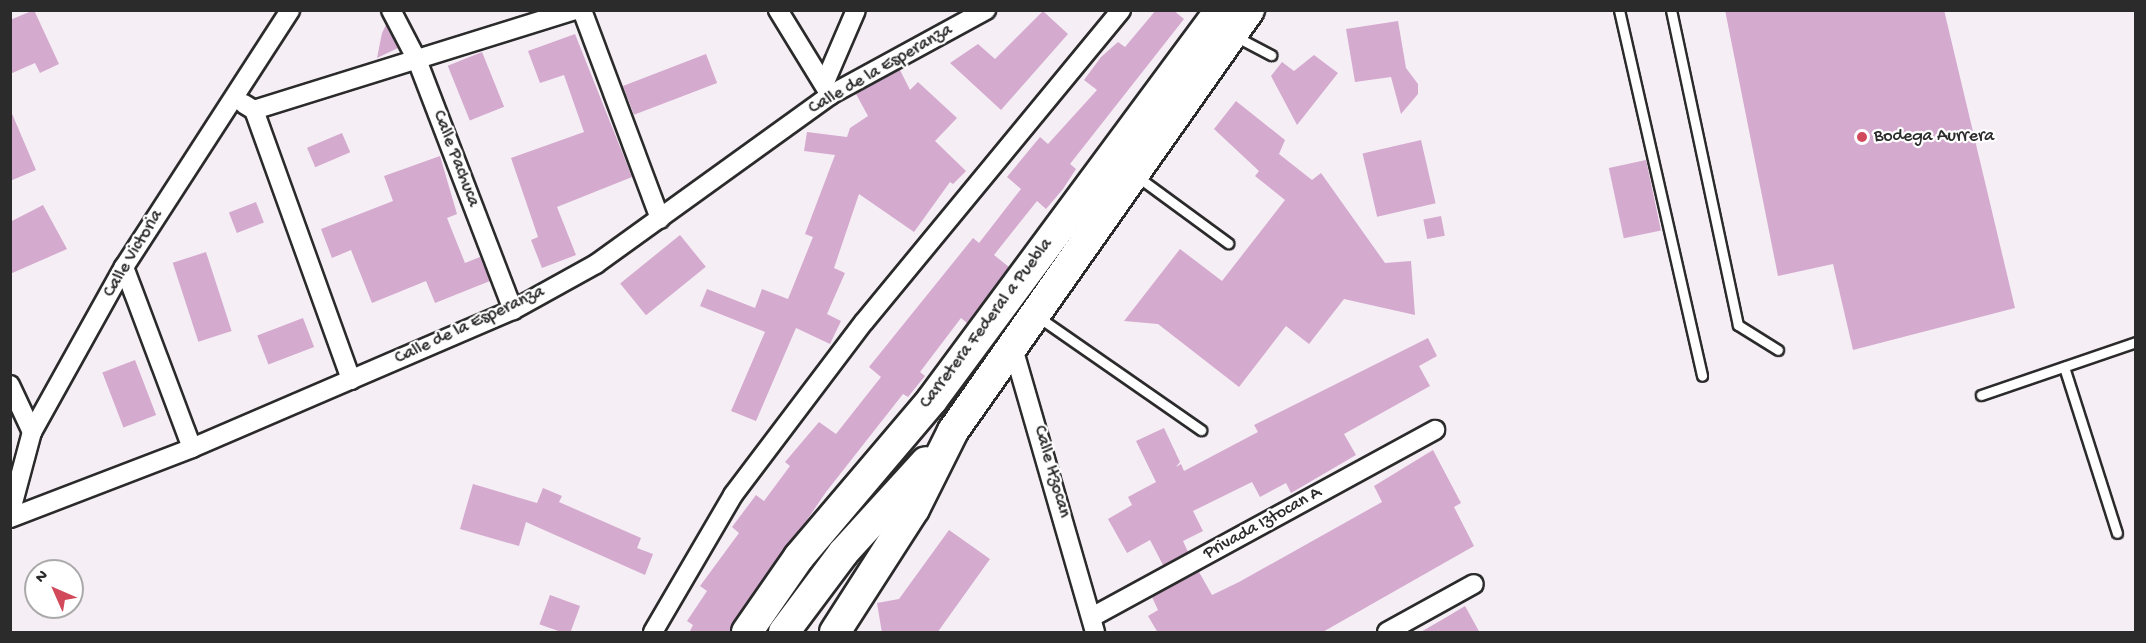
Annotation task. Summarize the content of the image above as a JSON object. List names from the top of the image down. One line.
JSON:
{"streets":{"main road":["Carretera Federal a Puebla"],"street":["Calle de la Esperanza","Calle Pachuca","Calle Victoria","Calle Itzocan","Privada Iztocan A"]},"crossings":[["Calle de la Esperanza","Calle Pachuca"],["Calle de la Esperanza","Calle Victoria"],["Carretera Federal a Puebla","Calle Itzocan"],["Calle Itzocan","Privada Iztocan A"]],"places":["Bodega Aurrera"],"north":"top left"}
